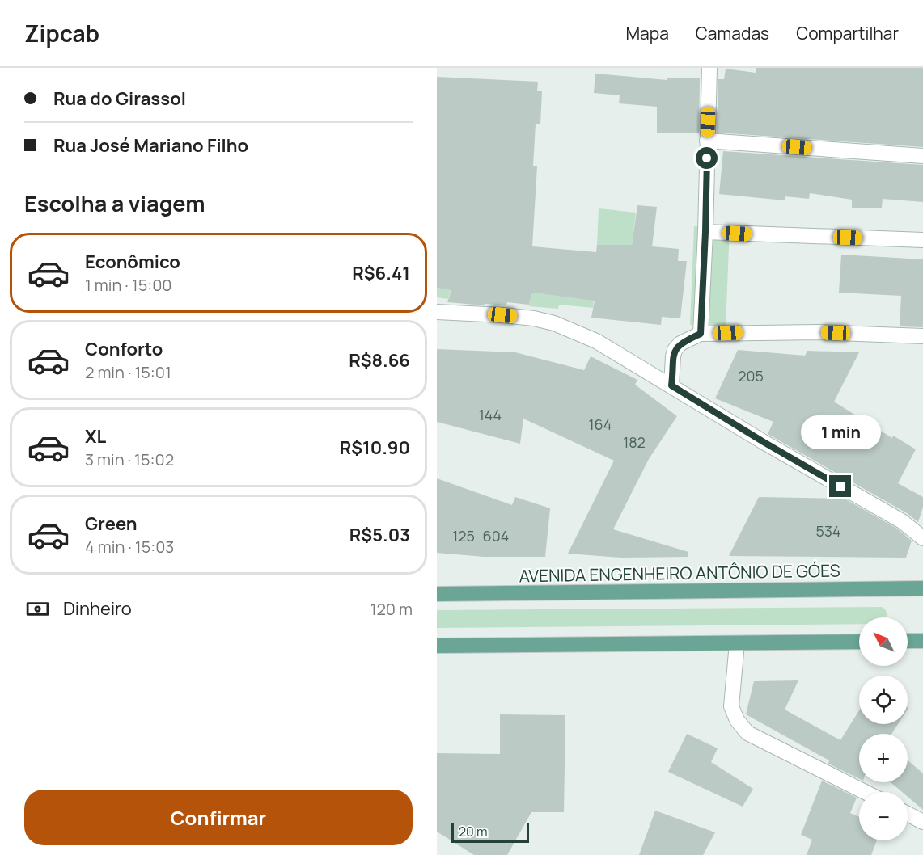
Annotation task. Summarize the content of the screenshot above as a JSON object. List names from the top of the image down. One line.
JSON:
{"streets":{"main road":["AVENIDA ENGENHEIRO ANTÔNIO DE GÓES"]},"house_numbers":["205","144","164","182","534","125","604"],"scale_bar":"20 m","north":"top left","page":{"header":"Zipcab","nav":["Mapa","Camadas","Compartilhar"],"banner":["Rua do Girassol","Rua José Mariano Filho"],"heading":"Escolha a viagem","list":[{"name":"Econômico","note":"1 min · 15:00","value":"R$6.41"},{"name":"Conforto","note":"2 min · 15:01","value":"R$8.66"},{"name":"XL","note":"3 min · 15:02","value":"R$10.90"},{"name":"Green","note":"4 min · 15:03","value":"R$5.03"}],"bubble":"1 min","pay":["Dinheiro","120 m"],"map_buttons":["+","−"],"buttons":"Confirmar","scale":"20 m"}}
